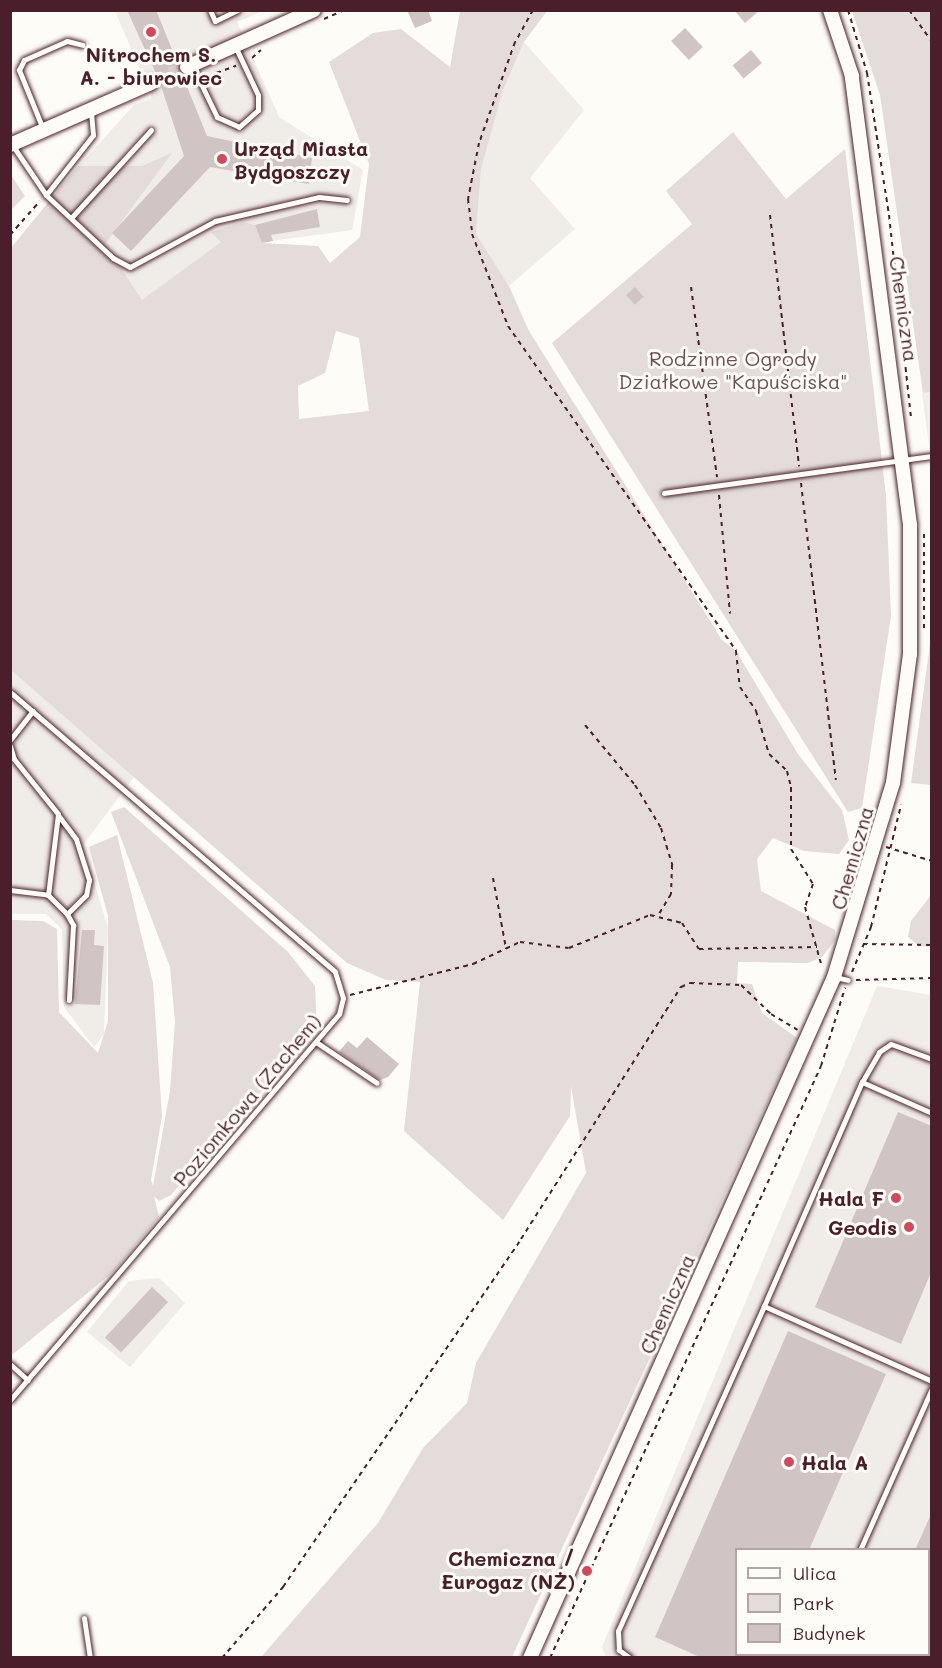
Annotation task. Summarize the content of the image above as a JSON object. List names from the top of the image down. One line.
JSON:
{"streets":{"street":["Chemiczna"],"lane":["Poziomkowa (Zachem)"]},"parks":["Rodzinne Ogrody Działkowe \"Kapuściska\""],"places":["Nitrochem S. A. - biurowiec","Urząd Miasta Bydgoszczy","Hala F","Geodis","Hala A","Chemiczna / Eurogaz (NŻ)"],"legend":["Ulica","Park","Budynek"]}
